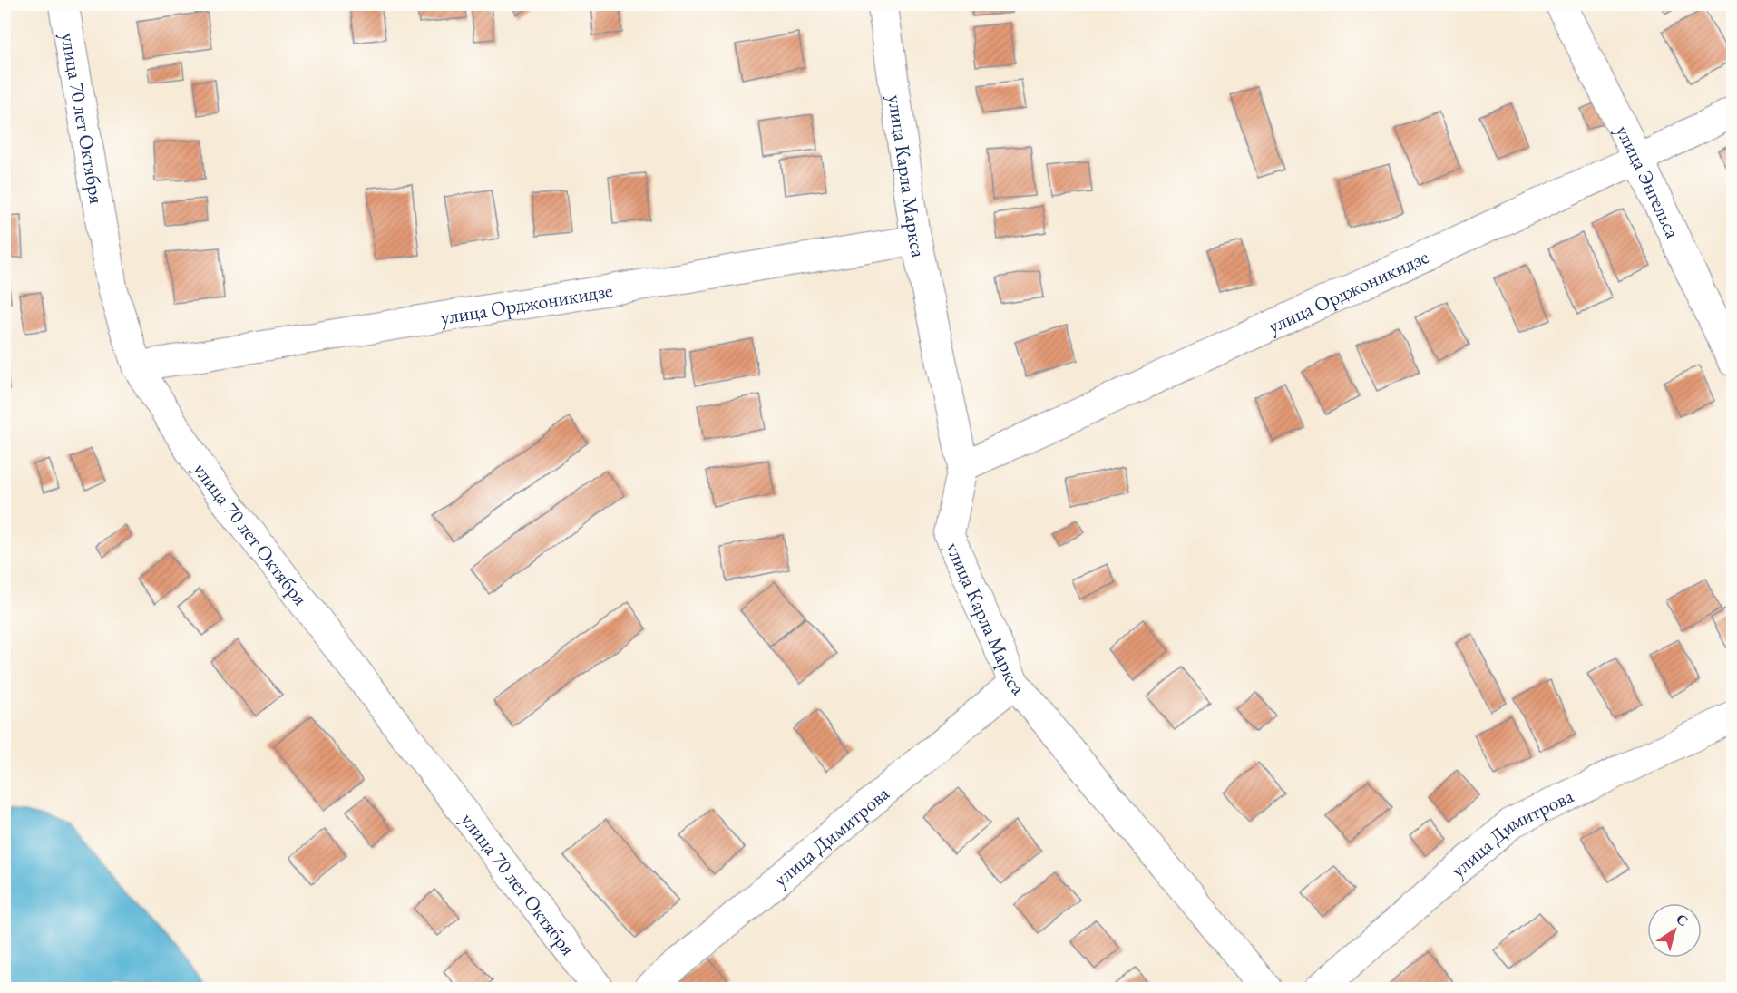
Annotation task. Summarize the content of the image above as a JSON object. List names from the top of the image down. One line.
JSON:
{"streets":{"street":["улица 70 лет Октября","улица Карла Маркса","улица Энгельса","улица Орджоникидзе","улица Димитрова"]},"crossings":[["улица 70 лет Октября","улица Орджоникидзе"],["улица Карла Маркса","улица Орджоникидзе"],["улица Карла Маркса","улица Димитрова"],["улица Энгельса","улица Орджоникидзе"]],"north":"top right"}
